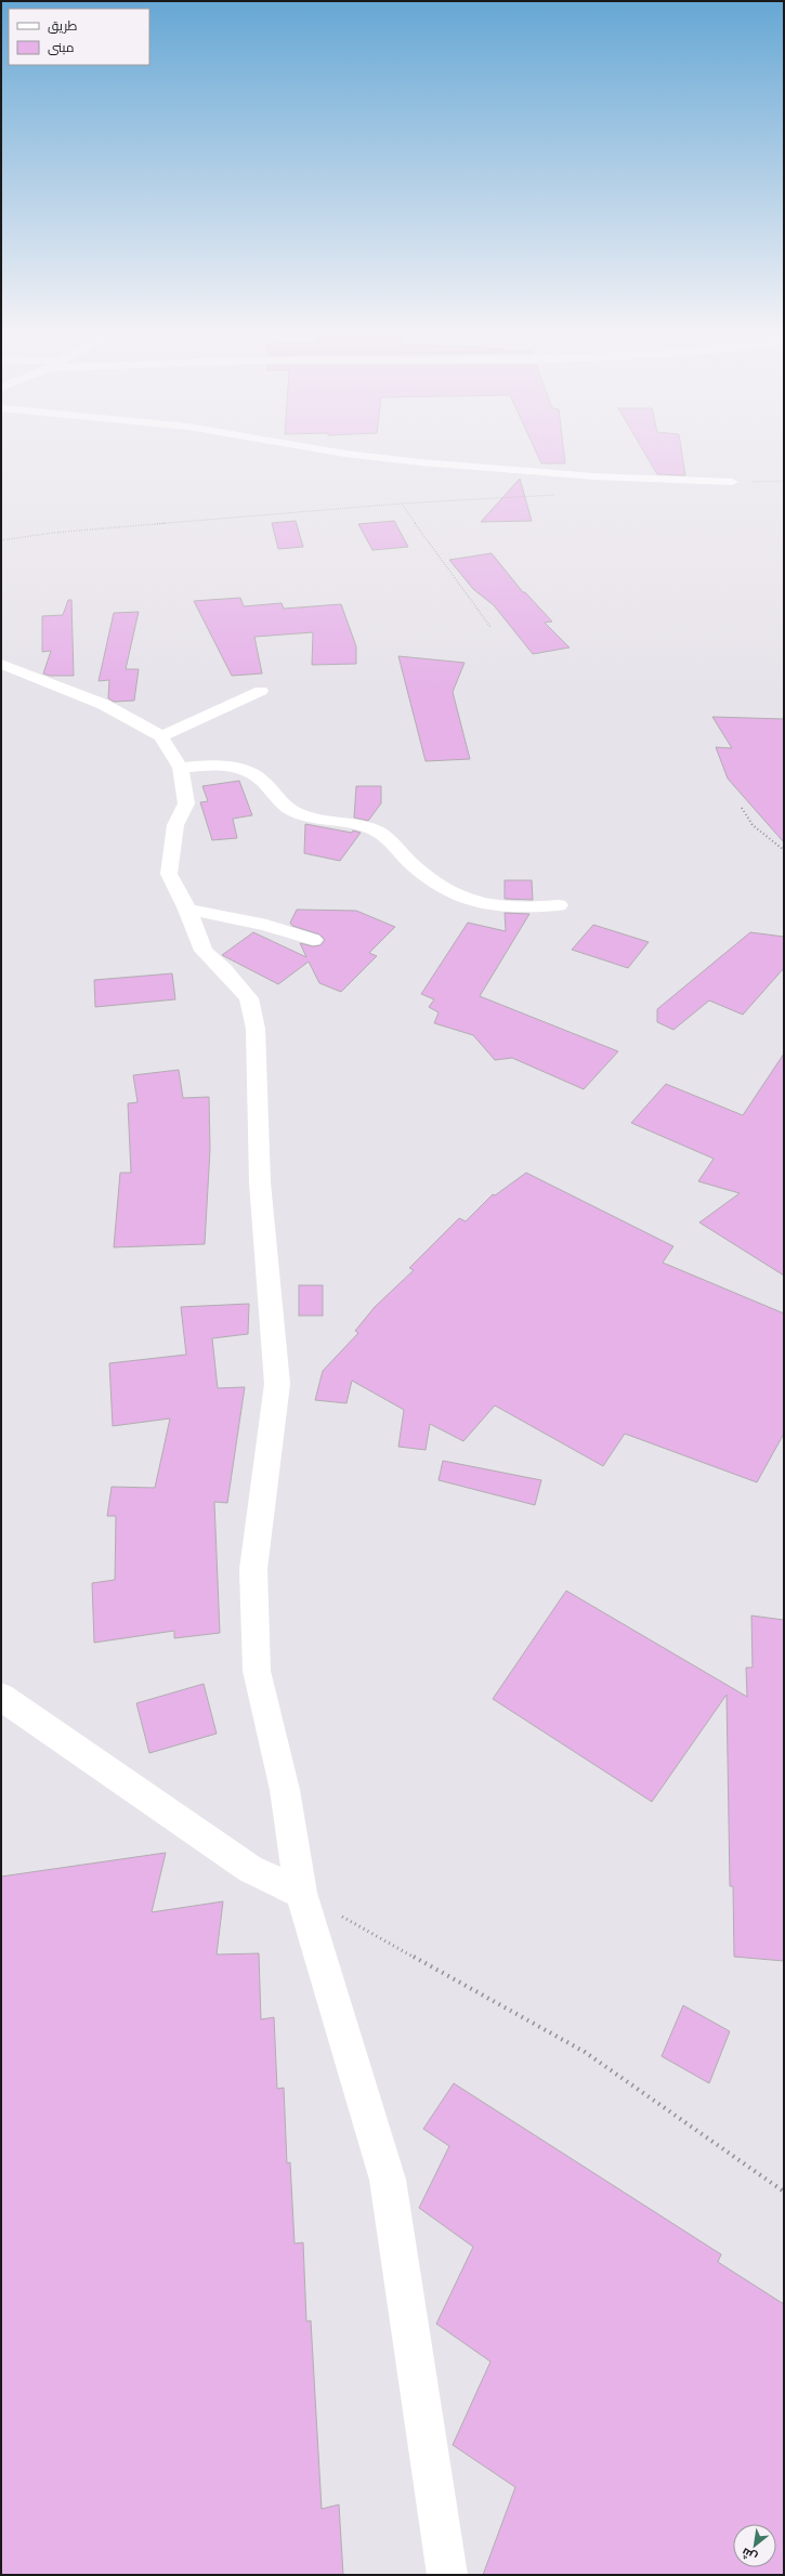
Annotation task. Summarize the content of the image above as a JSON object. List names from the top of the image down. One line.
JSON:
{"legend":["طريق","مبنى"],"north":"bottom left"}
